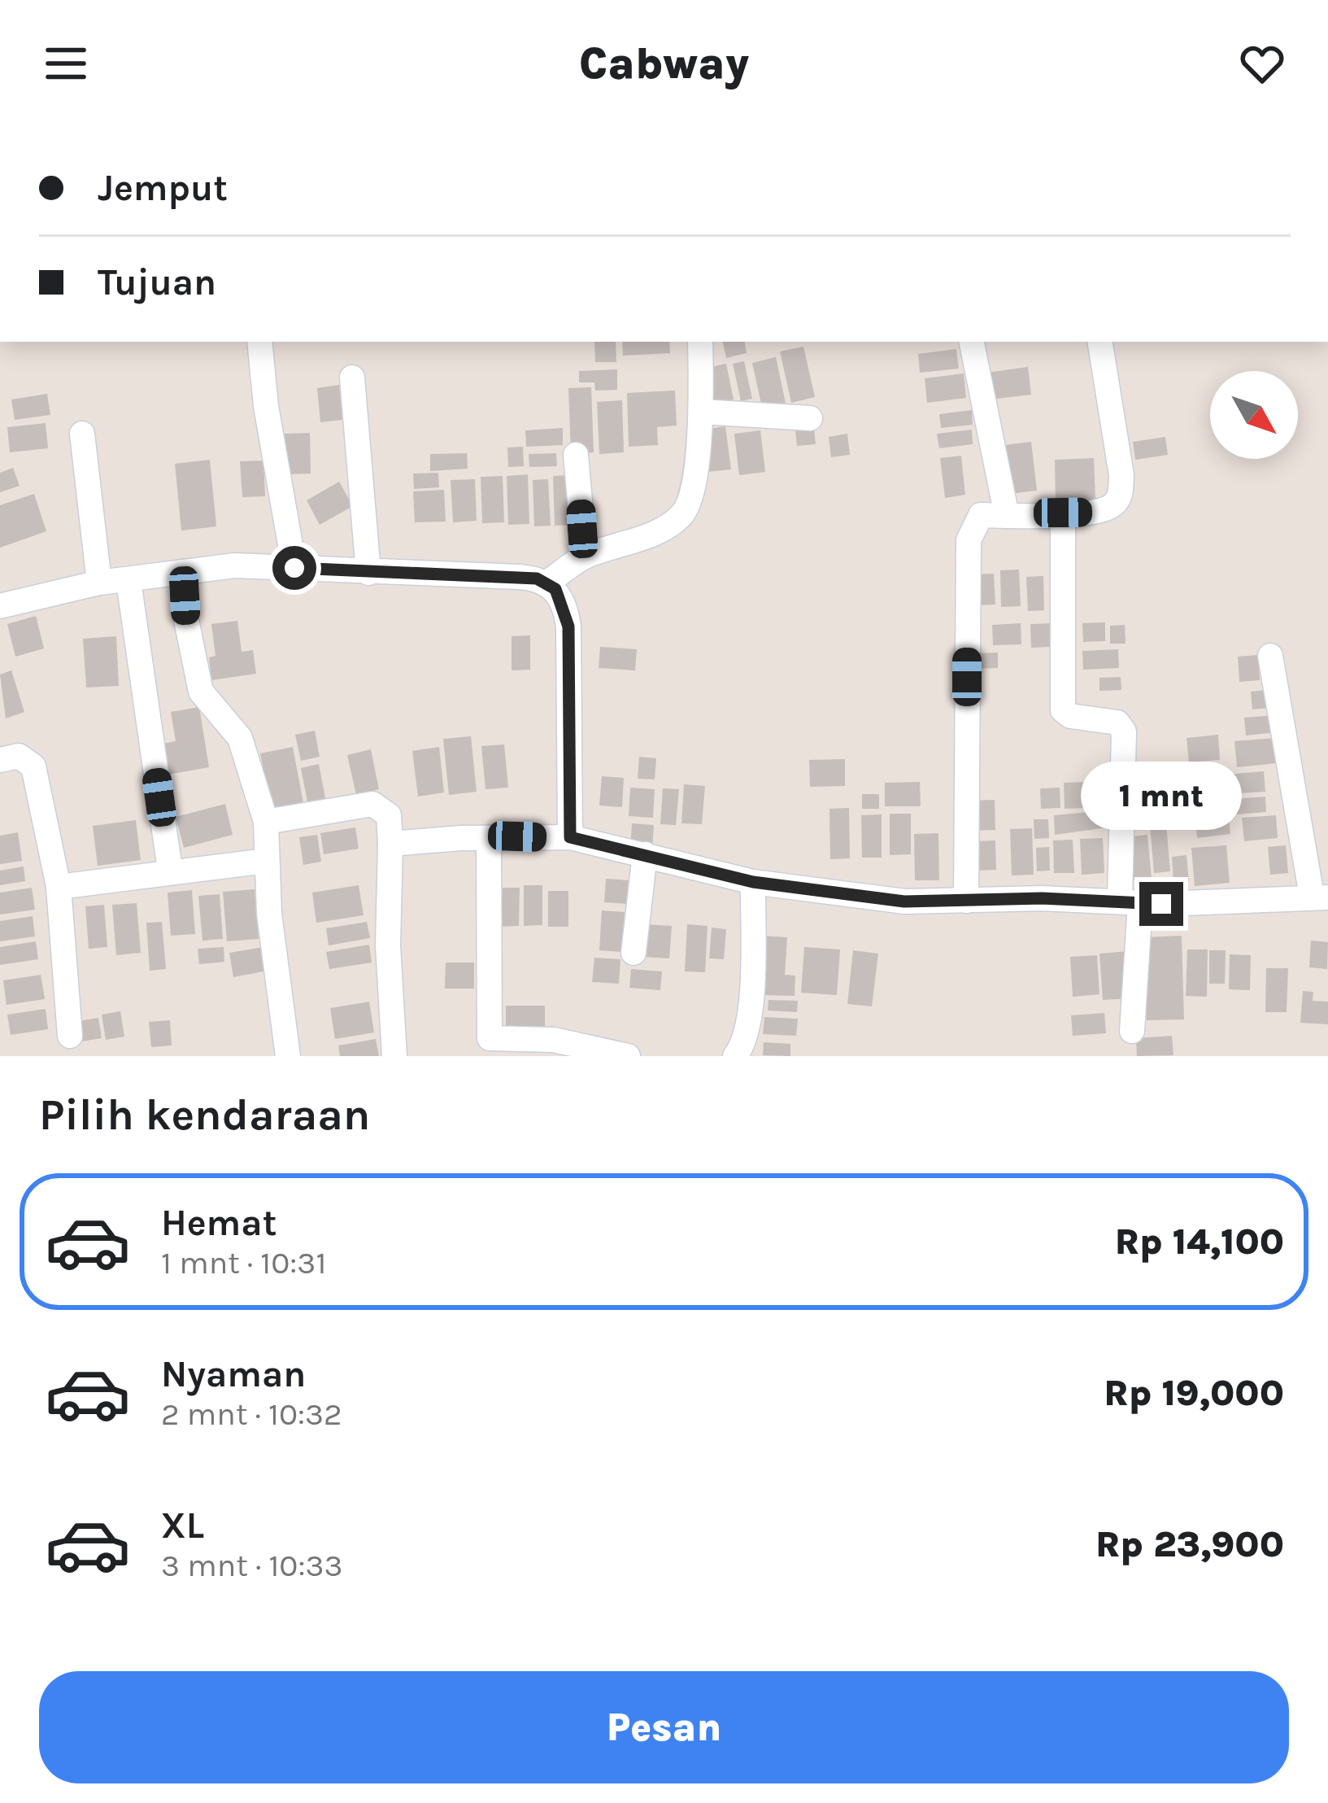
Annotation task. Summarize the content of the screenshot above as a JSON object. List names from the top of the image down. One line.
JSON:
{"north":"bottom right","page":{"header":"Cabway","banner":["Jemput","Tujuan"],"bubble":"1 mnt","heading":"Pilih kendaraan","list":[{"name":"Hemat","note":"1 mnt · 10:31","value":"Rp 14,100"},{"name":"Nyaman","note":"2 mnt · 10:32","value":"Rp 19,000"},{"name":"XL","note":"3 mnt · 10:33","value":"Rp 23,900"}],"buttons":"Pesan"}}
